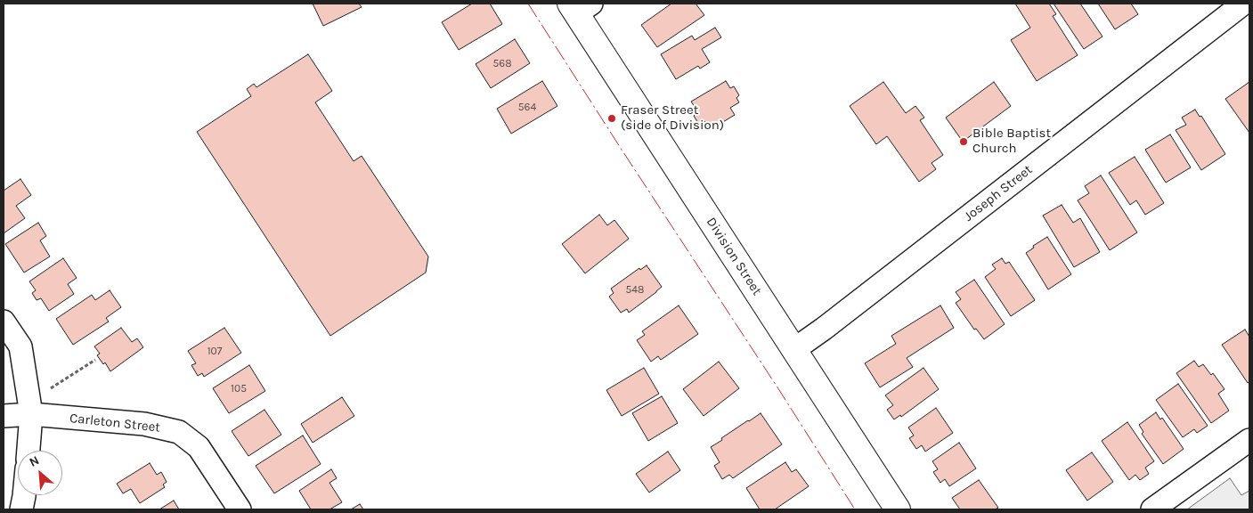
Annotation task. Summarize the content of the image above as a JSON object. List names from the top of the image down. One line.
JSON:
{"streets":{"main road":["Division Street"],"street":["Joseph Street","Carleton Street"]},"crossings":[["Joseph Street","Division Street"]],"places":["Fraser Street (side of Division)","Bible Baptist Church"],"house_numbers":["568","564","548","107","105"],"north":"top left"}
